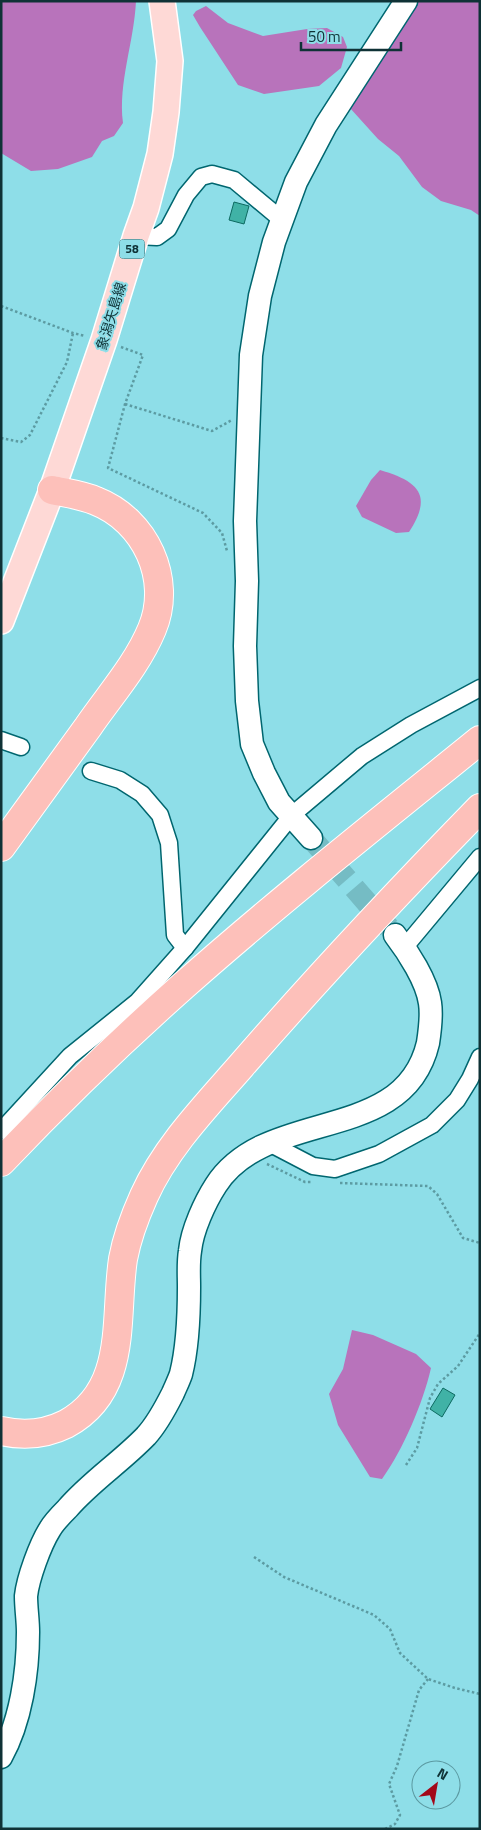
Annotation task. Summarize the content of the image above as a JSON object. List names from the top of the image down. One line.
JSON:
{"streets":{"main road":["58","象潟矢島線"]},"scale_bar":"50 m","north":"top right"}
